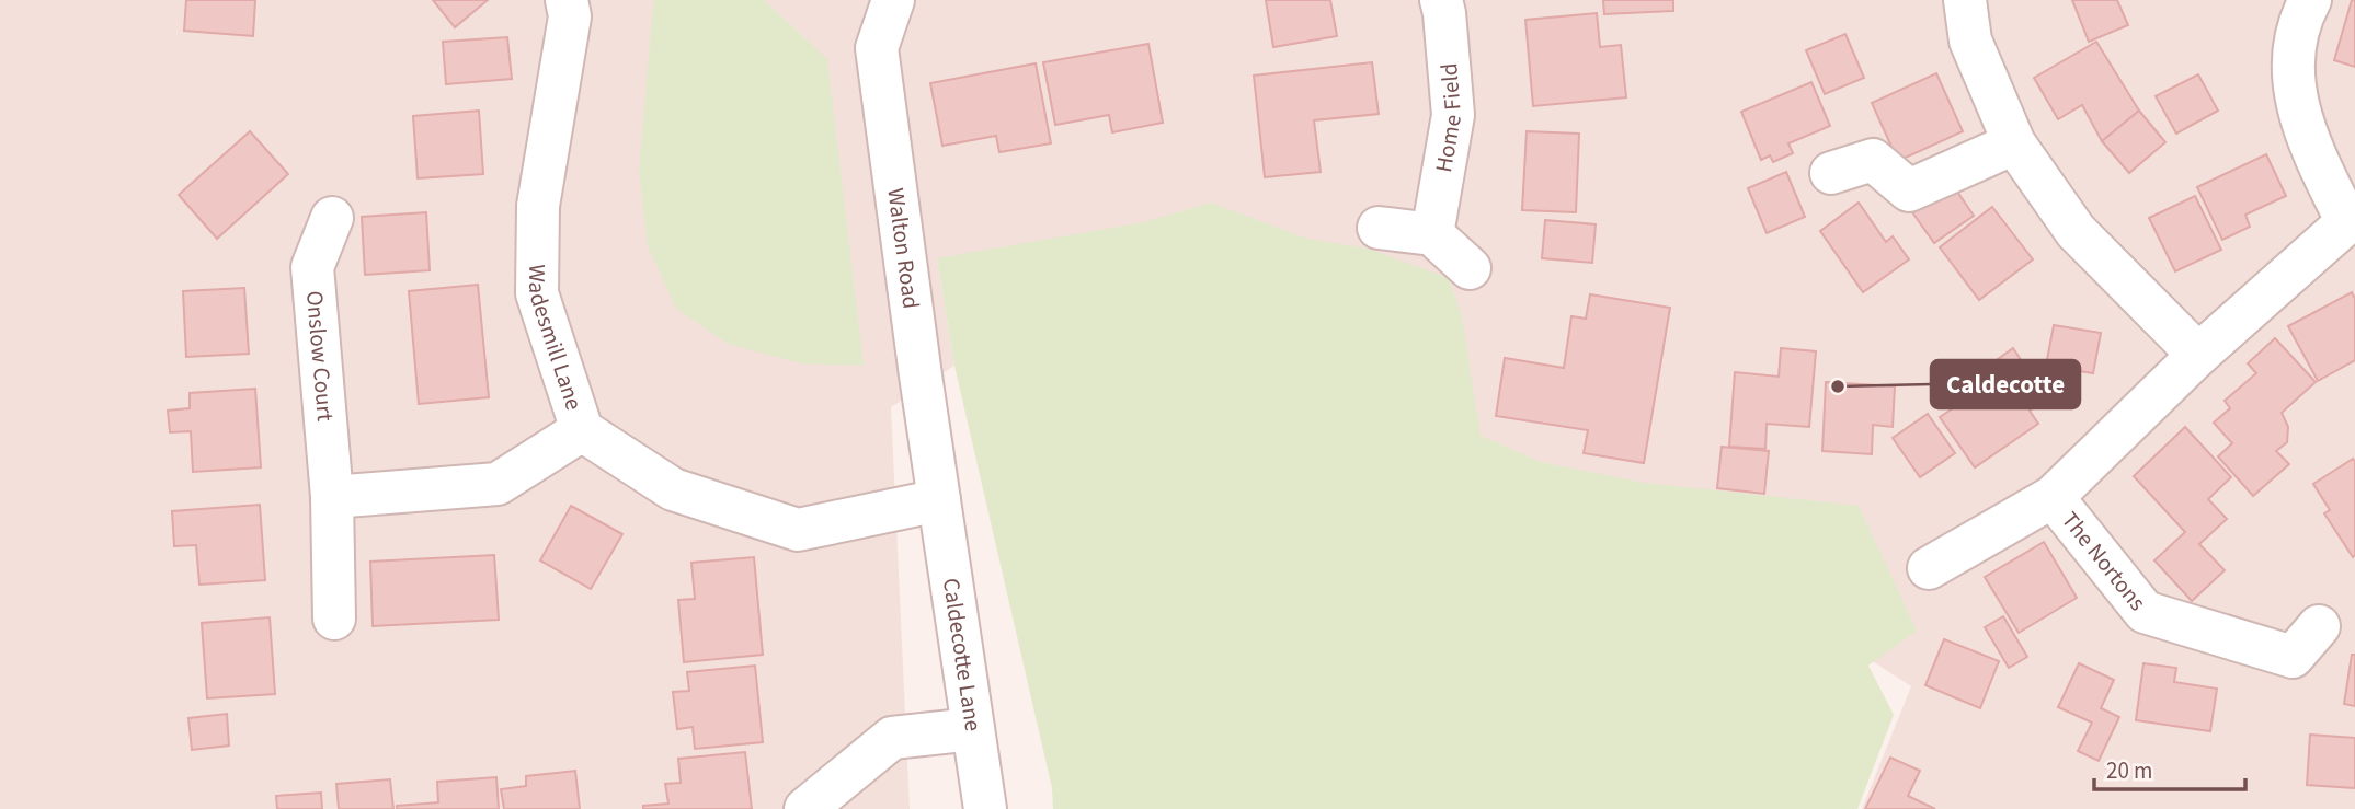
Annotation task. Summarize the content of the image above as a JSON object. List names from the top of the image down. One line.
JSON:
{"streets":{"street":["Home Field","Walton Road","Wadesmill Lane","Onslow Court","The Nortons","Caldecotte Lane"]},"crossings":[["Walton Road","Wadesmill Lane"],["Walton Road","Caldecotte Lane"],["Wadesmill Lane","Caldecotte Lane"]],"places":["Caldecotte"],"scale_bar":"20 m"}
